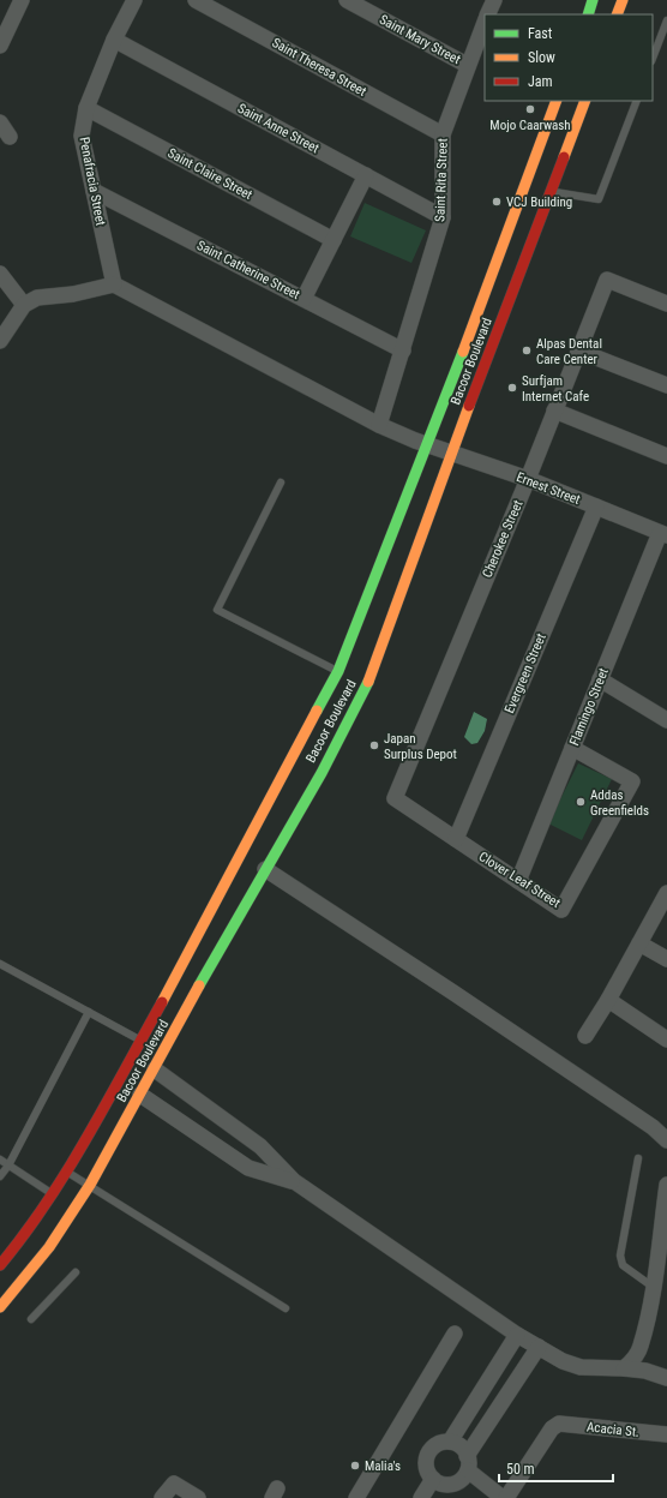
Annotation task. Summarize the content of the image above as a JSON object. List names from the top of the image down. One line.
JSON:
{"streets":{"main road":["Bacoor Boulevard"],"street":["Saint Mary Street","Saint Theresa Street","Saint Anne Street","Saint Claire Street","Saint Rita Street","Penafracia Street","Saint Catherine Street","Ernest Street","Cherokee Street","Evergreen Street","Flamingo Street","Clover Leaf Street","Acacia St."]},"crossings":[["Saint Mary Street","Saint Rita Street"],["Saint Theresa Street","Saint Rita Street"],["Saint Anne Street","Saint Rita Street"],["Saint Anne Street","Penafracia Street"],["Saint Claire Street","Penafracia Street"],["Saint Rita Street","Saint Catherine Street"],["Penafracia Street","Saint Catherine Street"],["Bacoor Boulevard","Ernest Street"],["Ernest Street","Cherokee Street"],["Ernest Street","Evergreen Street"],["Ernest Street","Flamingo Street"],["Cherokee Street","Clover Leaf Street"],["Evergreen Street","Clover Leaf Street"],["Flamingo Street","Clover Leaf Street"]],"places":["Mojo Caarwash","VCJ Building","Alpas Dental Care Center","Surfjam Internet Cafe","Japan Surplus Depot","Addas Greenfields","Malia's"],"legend":["Fast","Slow","Jam"],"scale_bar":"50 m"}
